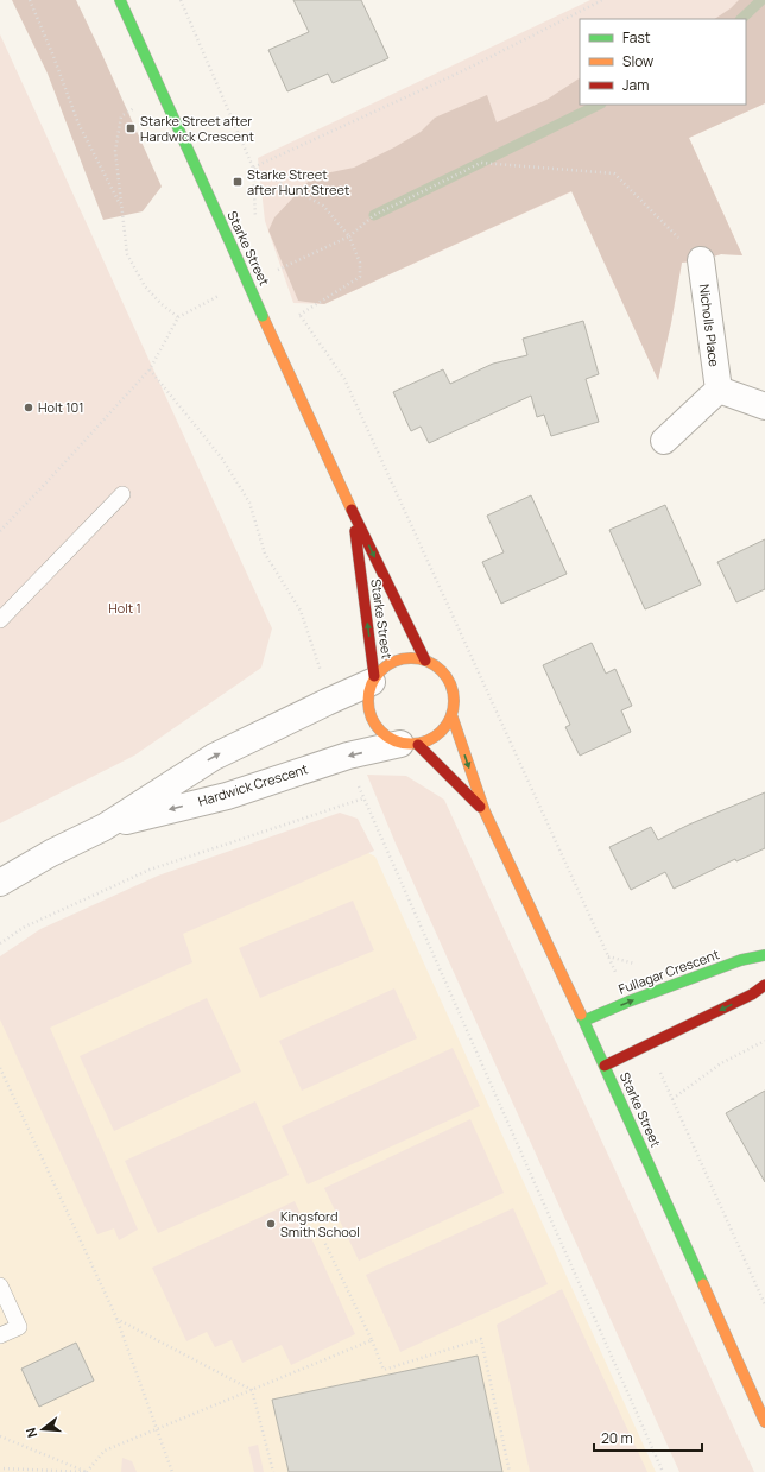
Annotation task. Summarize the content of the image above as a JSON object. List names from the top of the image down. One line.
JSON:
{"streets":{"street":["Starke Street","Nicholls Place","Hardwick Crescent","Fullagar Crescent"]},"crossings":[["Starke Street","Hardwick Crescent"],["Starke Street","Fullagar Crescent"]],"parks":["Holt 1"],"places":{"transit":["Starke Street after Hardwick Crescent","Starke Street after Hunt Street"],"other":["Holt 101","Kingsford Smith School"]},"legend":["Fast","Slow","Jam"],"scale_bar":"20 m","north":"left"}
